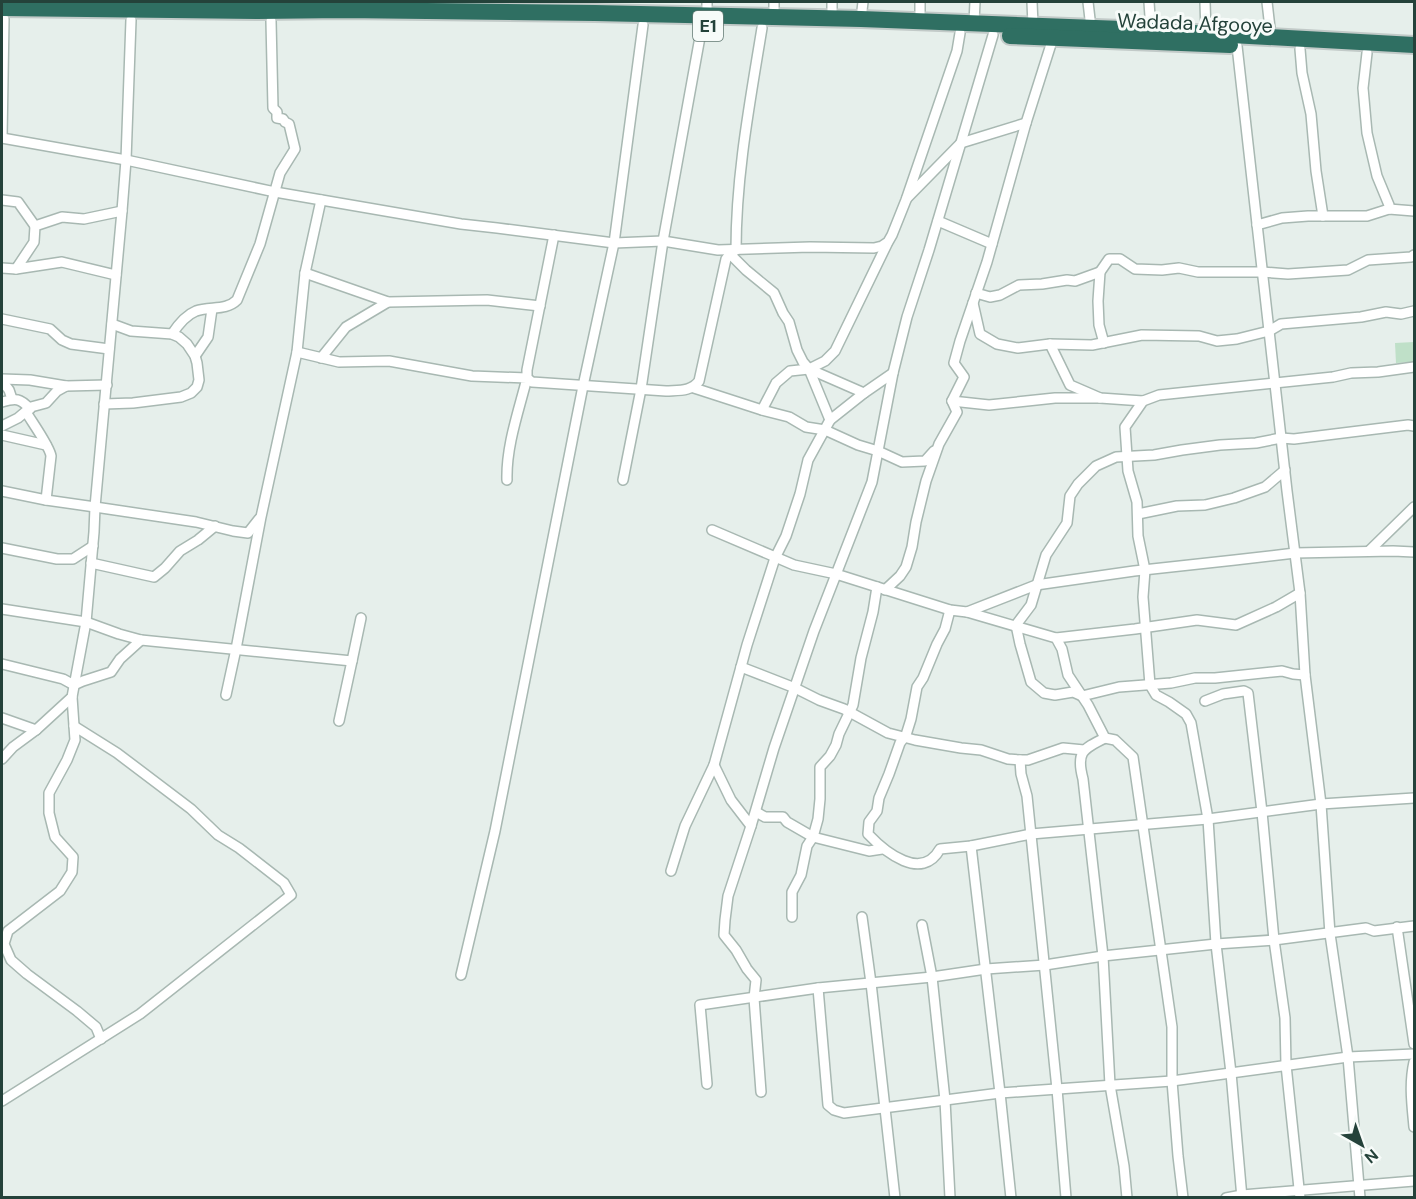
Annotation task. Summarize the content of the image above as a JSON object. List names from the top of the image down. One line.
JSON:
{"streets":{"highway":["Wadada Afgooye","E1"]},"north":"bottom right"}
